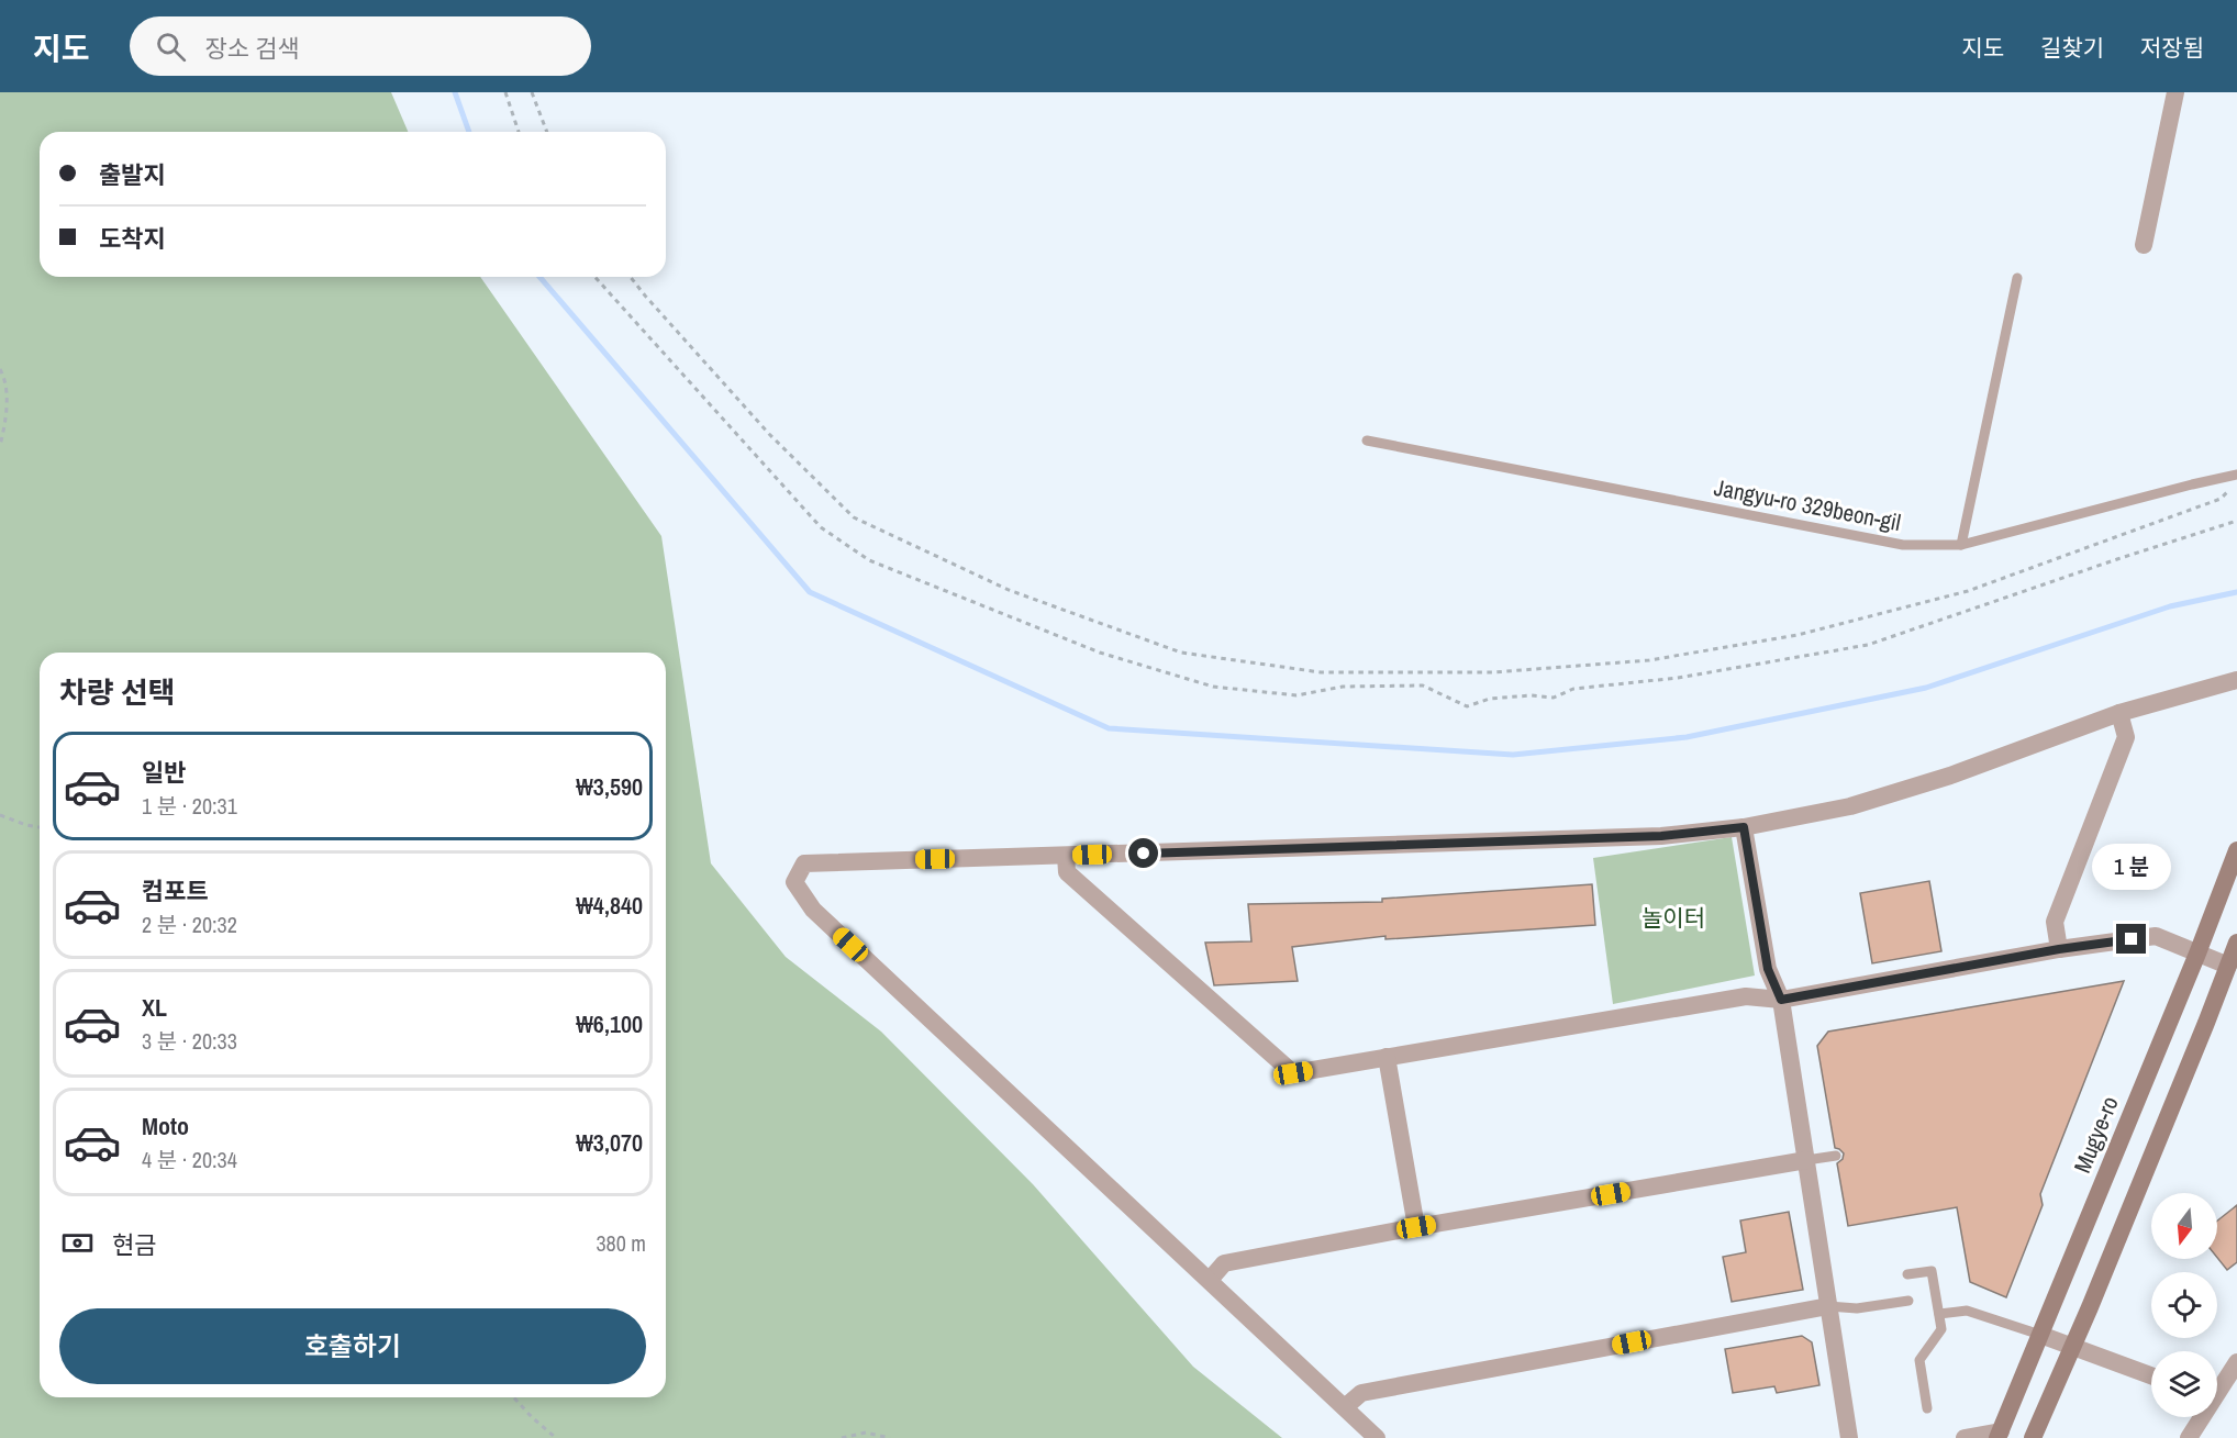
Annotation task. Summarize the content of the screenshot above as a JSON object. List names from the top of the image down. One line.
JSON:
{"streets":{"main road":["Mugye-ro"],"lane":["Jangyu-ro 329beon-gil"]},"parks":["놀이터"],"north":"bottom","page":{"header":"지도","search":"장소 검색","nav":["지도","길찾기","저장됨"],"banner":["출발지","도착지"],"heading":"차량 선택","list":[{"name":"일반","note":"1 분 · 20:31","value":"₩3,590"},{"name":"컴포트","note":"2 분 · 20:32","value":"₩4,840"},{"name":"XL","note":"3 분 · 20:33","value":"₩6,100"},{"name":"Moto","note":"4 분 · 20:34","value":"₩3,070"}],"bubble":"1 분","pay":["현금","380 m"],"buttons":"호출하기"}}
